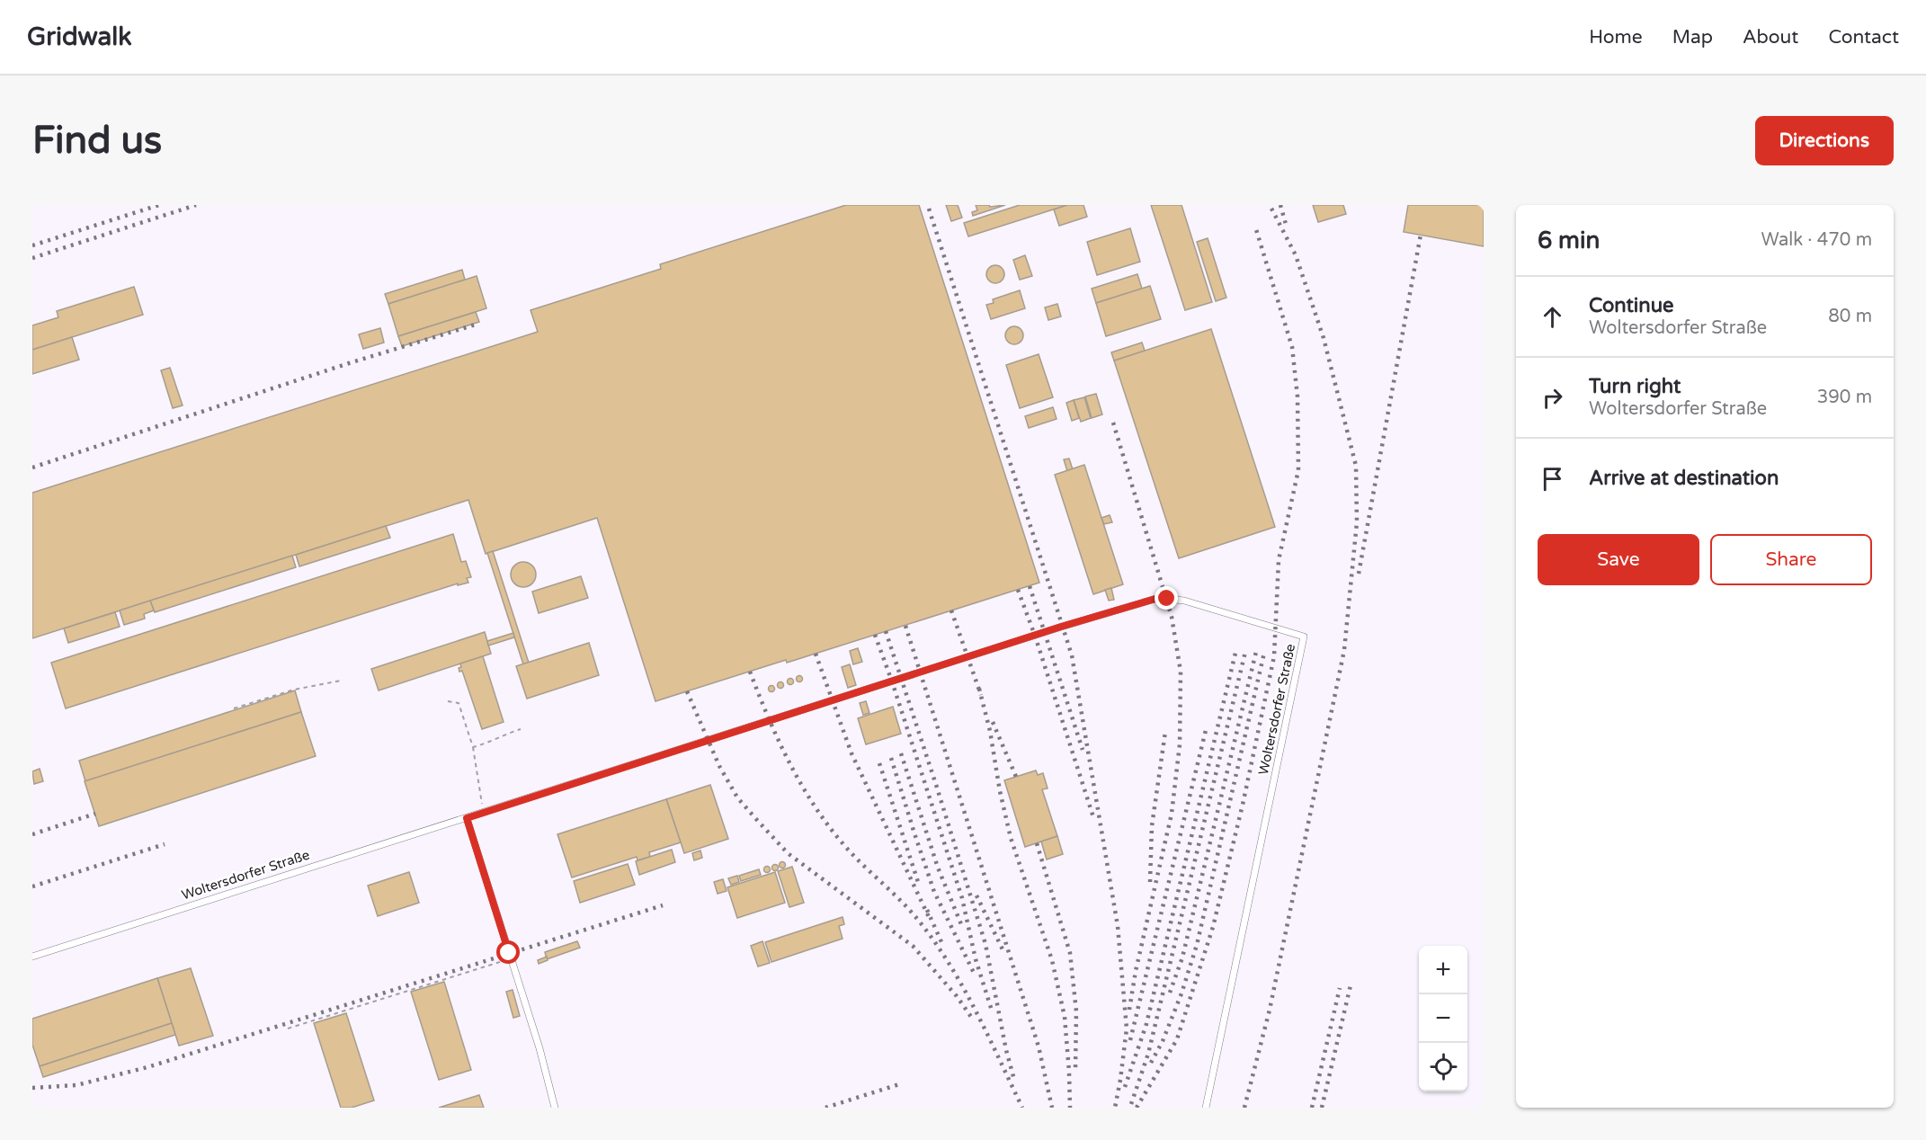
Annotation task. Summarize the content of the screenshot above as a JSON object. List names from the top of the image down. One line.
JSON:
{"streets":{"lane":["Woltersdorfer Straße"]},"page":{"header":"Gridwalk","nav":["Home","Map","About","Contact"],"buttons":["Directions",["Save","Share"]],"title":"Find us","heading":["6 min","Walk · 470 m"],"list":[["Continue","Woltersdorfer Straße","80 m"],["Turn right","Woltersdorfer Straße","390 m"],"Arrive at destination"],"map_buttons":["+","−"]}}
